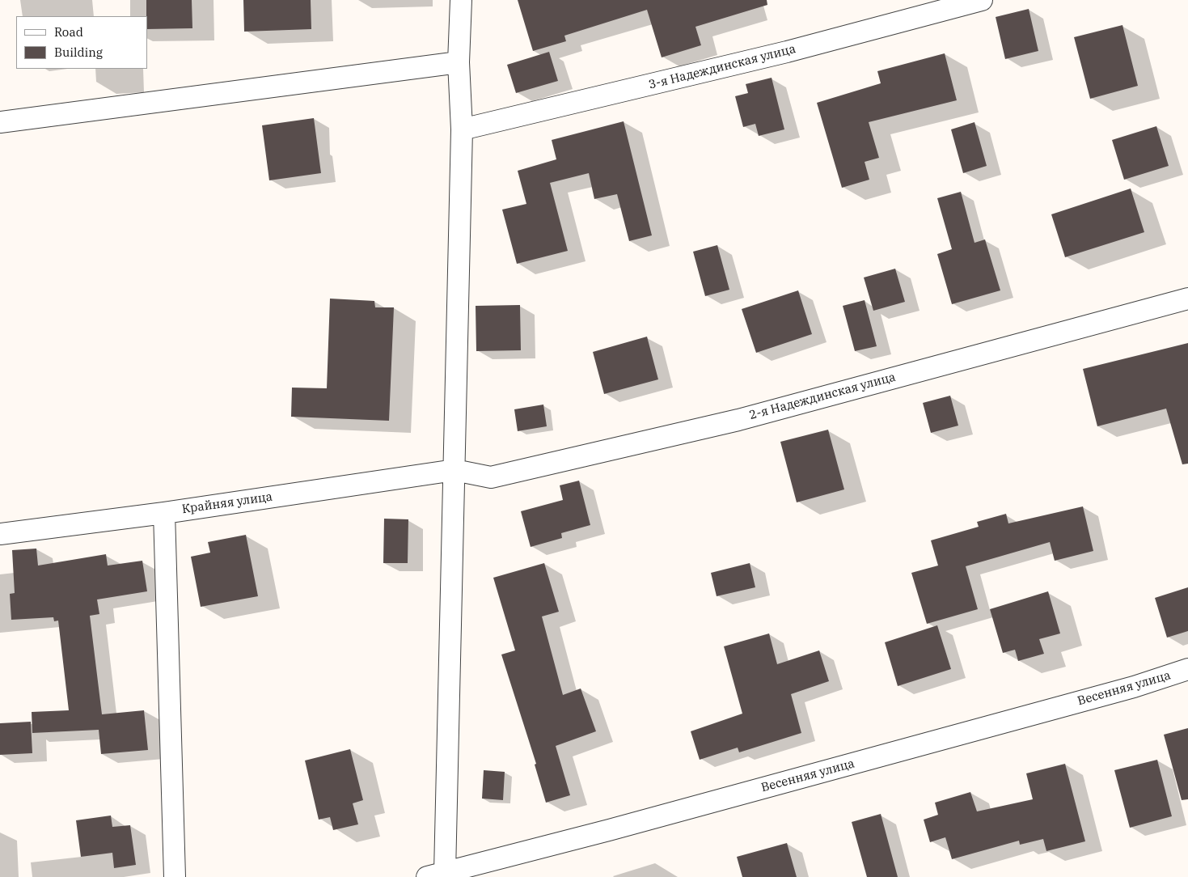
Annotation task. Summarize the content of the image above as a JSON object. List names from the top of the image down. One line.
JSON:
{"streets":{"street":["3-я Надеждинская улица","2-я Надеждинская улица","Крайняя улица","Весенняя улица"]},"crossings":[["2-я Надеждинская улица","Крайняя улица"]],"legend":["Road","Building"]}
